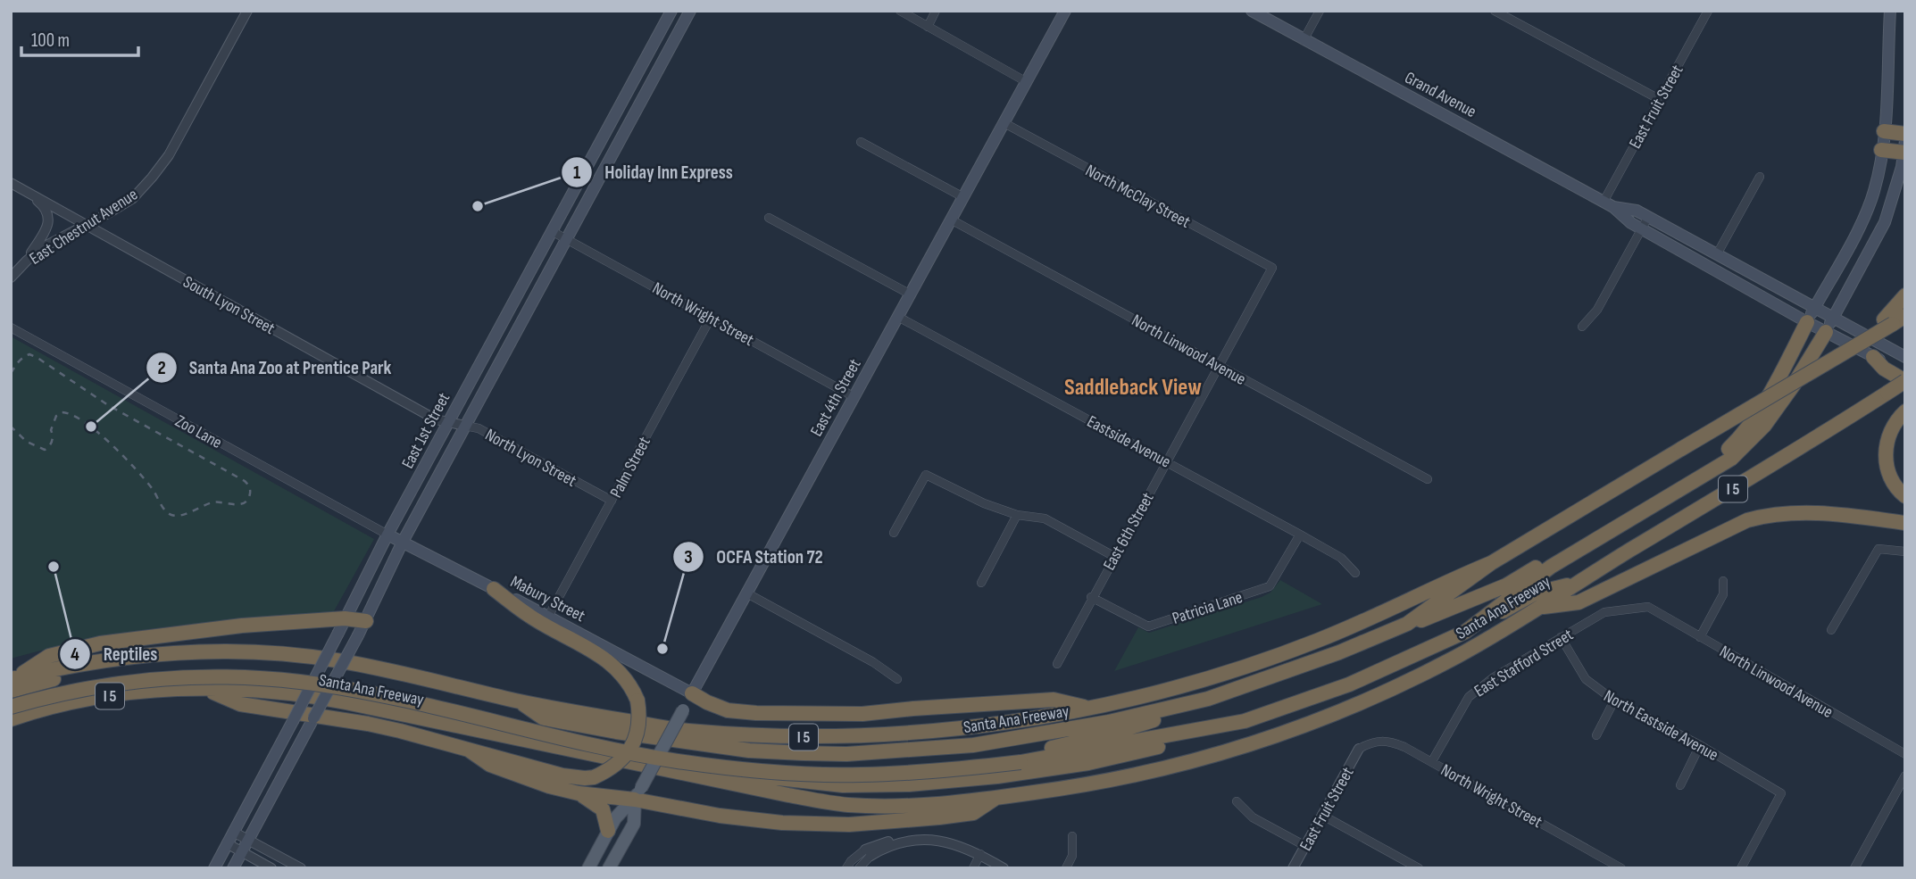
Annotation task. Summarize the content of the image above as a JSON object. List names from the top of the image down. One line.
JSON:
{"streets":{"highway":["I 5","Santa Ana Freeway"],"main road":["Grand Avenue","East 4th Street","East 1st Street","Mabury Street"],"street":["East Fruit Street","North McClay Street","East Chestnut Avenue","South Lyon Street","North Wright Street","North Linwood Avenue","Zoo Lane","Eastside Avenue","North Lyon Street","Palm Street","East 6th Street","Patricia Lane","East Stafford Street","North Eastside Avenue"]},"crossings":[["Grand Avenue","East Fruit Street"],["East Fruit Street","North Wright Street"],["North McClay Street","East 4th Street"],["North McClay Street","East 6th Street"],["East Chestnut Avenue","South Lyon Street"],["South Lyon Street","East 1st Street"],["South Lyon Street","North Lyon Street"],["North Wright Street","East 4th Street"],["North Wright Street","East 1st Street"],["North Wright Street","Palm Street"],["North Wright Street","East Stafford Street"],["North Linwood Avenue","East 4th Street"],["North Linwood Avenue","East 6th Street"],["North Linwood Avenue","East Stafford Street"],["East 4th Street","Eastside Avenue"],["East 4th Street","Mabury Street"],["East 1st Street","Zoo Lane"],["East 1st Street","North Lyon Street"],["East 1st Street","Mabury Street"],["Zoo Lane","Mabury Street"],["Eastside Avenue","East 6th Street"],["Eastside Avenue","Patricia Lane"],["North Lyon Street","Palm Street"],["Palm Street","Mabury Street"],["I 5","Santa Ana Freeway"],["East 6th Street","Patricia Lane"],["East Stafford Street","North Eastside Avenue"]],"districts":["Saddleback View"],"places":["Holiday Inn Express","Santa Ana Zoo at Prentice Park","Reptiles","OCFA Station 72"],"scale_bar":"100 m"}
